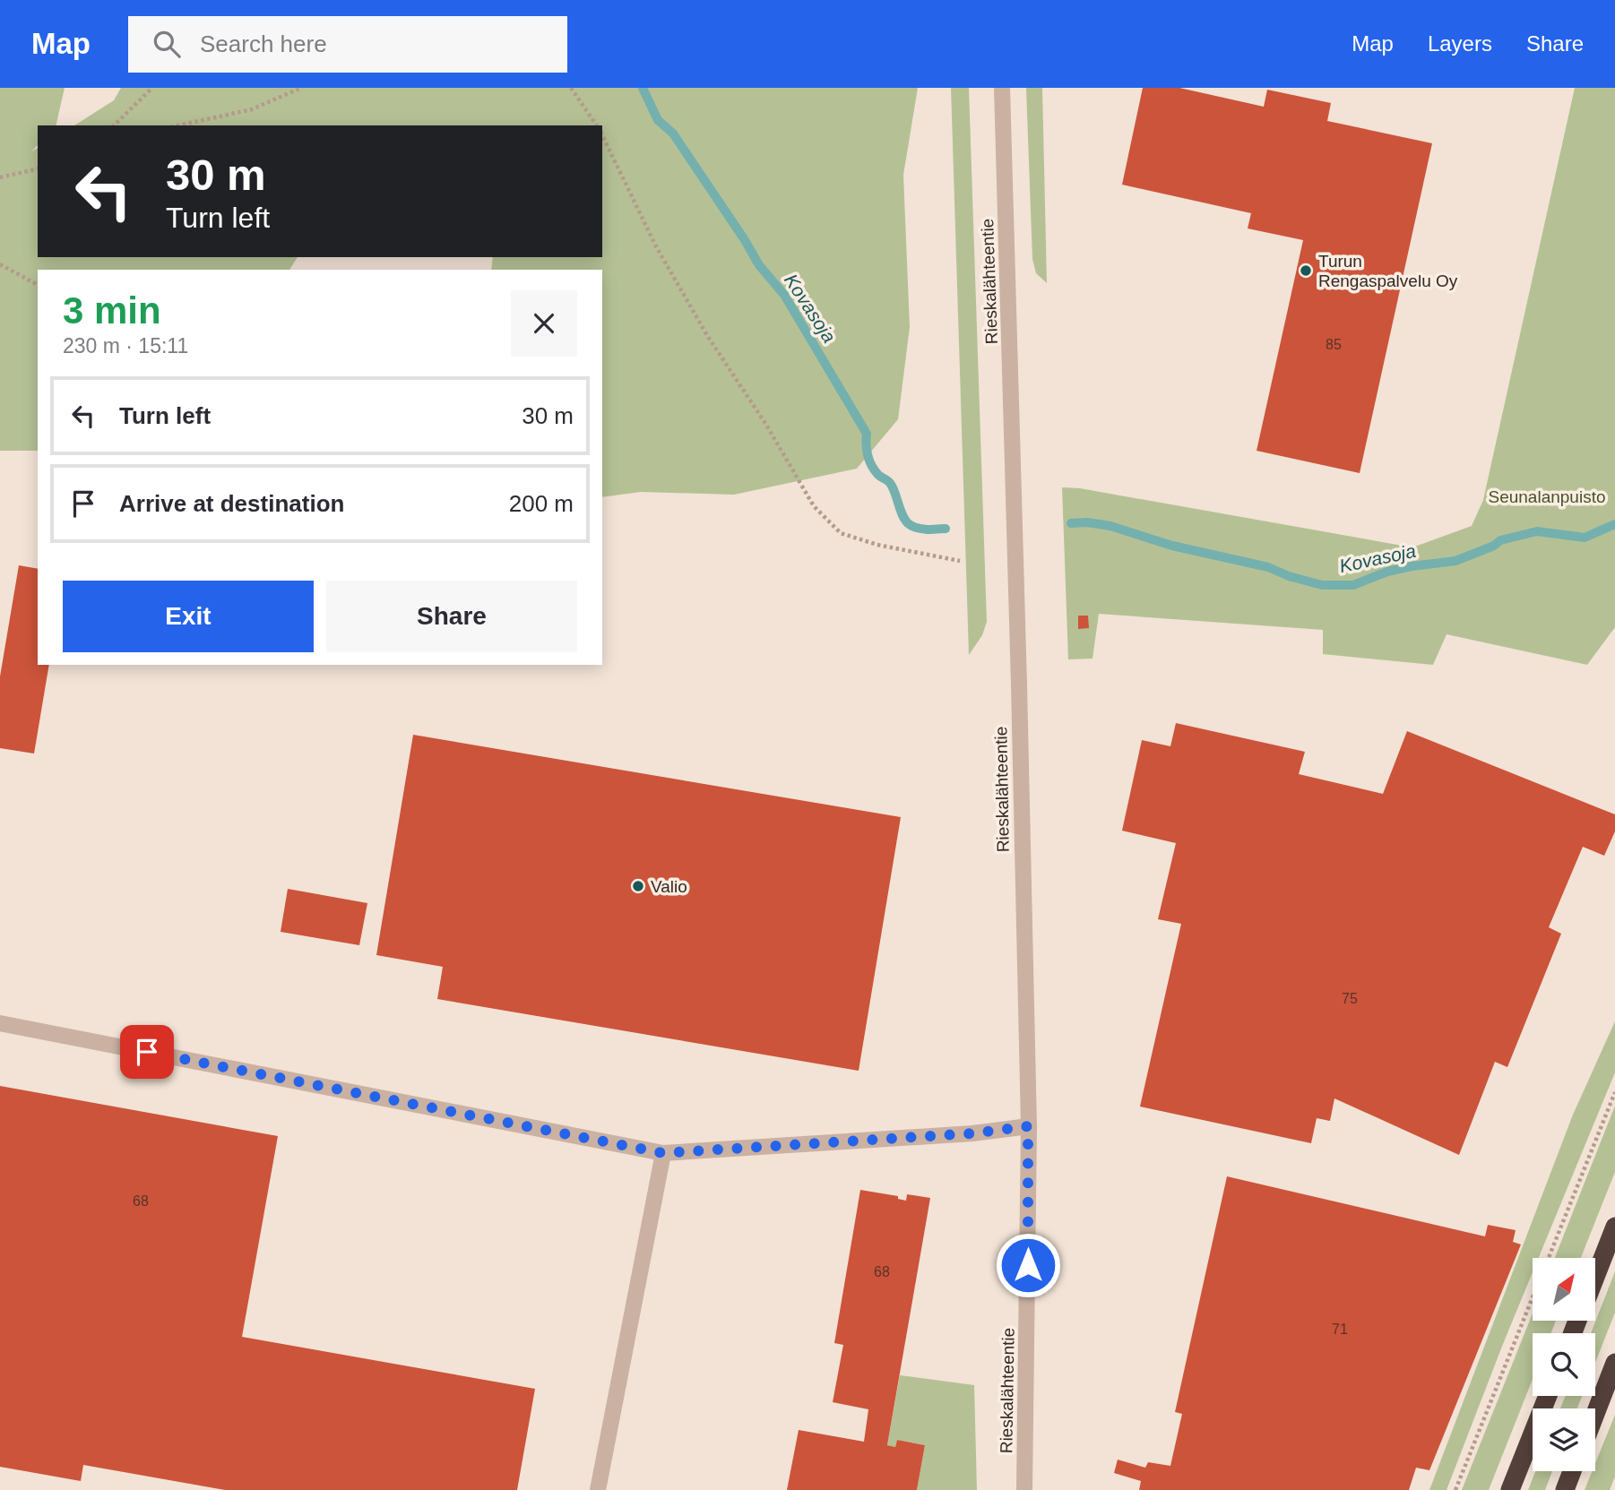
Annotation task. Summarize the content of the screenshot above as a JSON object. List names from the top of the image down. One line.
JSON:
{"streets":{"street":["Rieskalähteentie"]},"water":["Kovasoja"],"parks":["Seunalanpuisto"],"places":["Turun Rengaspalvelu Oy","Valio"],"house_numbers":["85","75","68","68","71"],"north":"top right","page":{"header":"Map","search":"Search here","nav":["Map","Layers","Share"],"turn":["30 m","Turn left"],"heading":["3 min","230 m · 15:11"],"list":[{"name":"Turn left","value":"30 m"},{"name":"Arrive at destination","value":"200 m"}],"buttons":["Exit","Share"]}}
